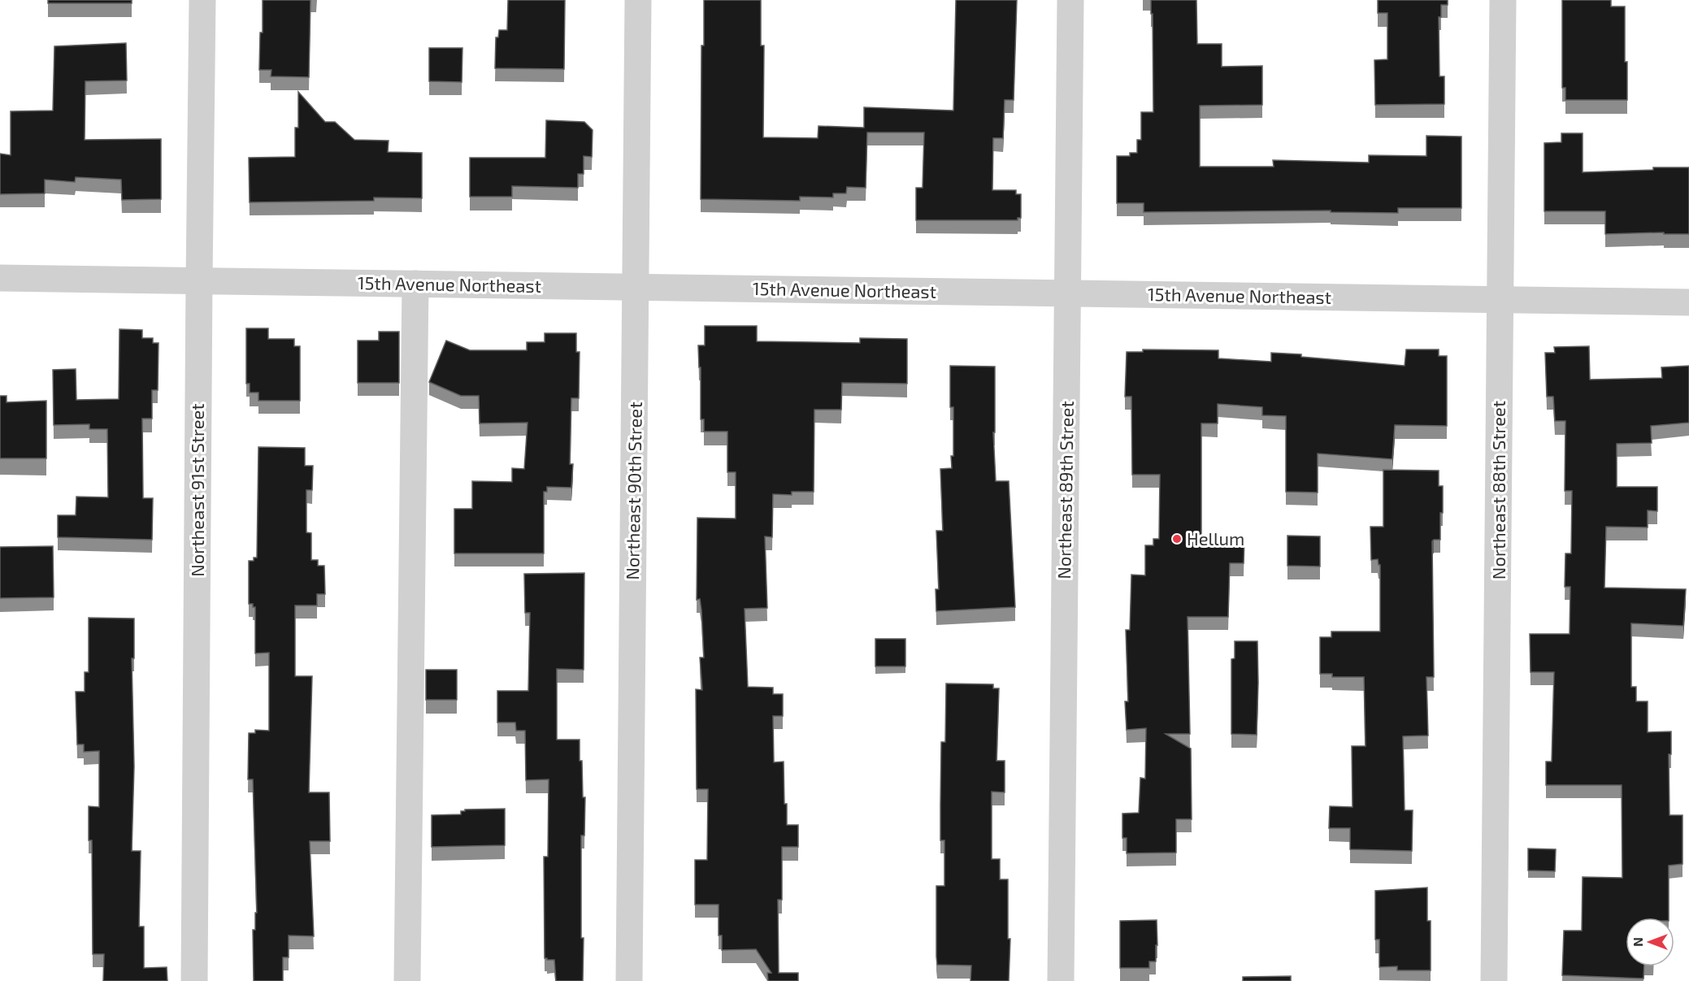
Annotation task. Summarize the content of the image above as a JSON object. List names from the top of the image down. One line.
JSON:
{"streets":{"street":["15th Avenue Northeast","Northeast 91st Street","Northeast 89th Street","Northeast 88th Street","Northeast 90th Street"]},"crossings":[["15th Avenue Northeast","Northeast 91st Street"],["15th Avenue Northeast","Northeast 89th Street"],["15th Avenue Northeast","Northeast 88th Street"],["15th Avenue Northeast","Northeast 90th Street"]],"places":["Hellum"],"north":"left"}
